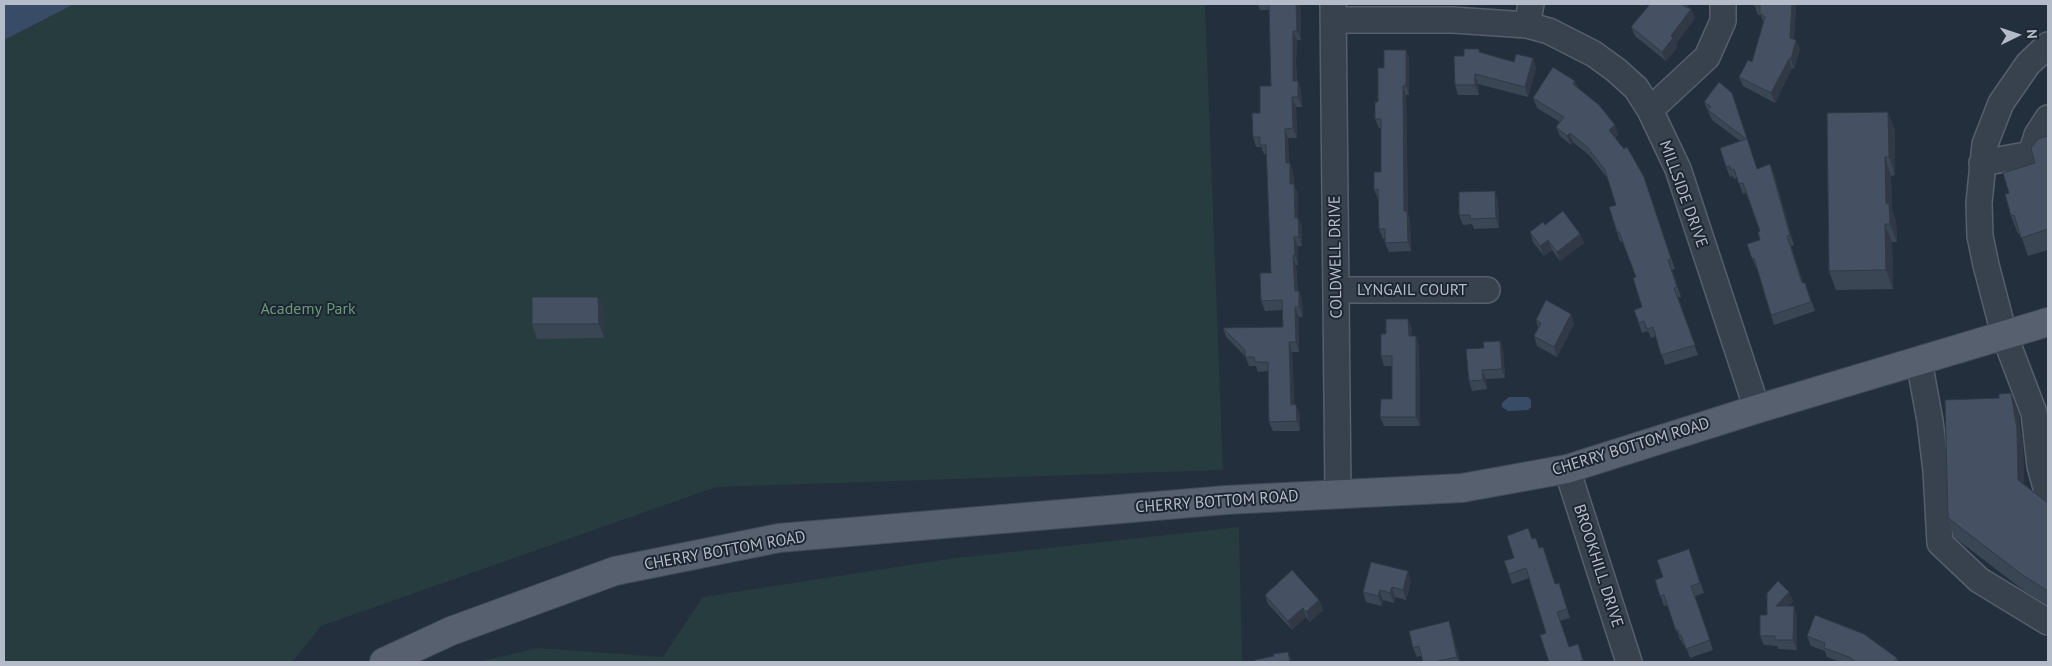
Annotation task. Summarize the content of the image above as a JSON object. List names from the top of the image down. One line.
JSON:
{"streets":{"main road":["CHERRY BOTTOM ROAD"],"street":["MILLSIDE DRIVE","COLDWELL DRIVE","LYNGAIL COURT","BROOKHILL DRIVE"]},"crossings":[["MILLSIDE DRIVE","COLDWELL DRIVE"],["MILLSIDE DRIVE","CHERRY BOTTOM ROAD"],["COLDWELL DRIVE","LYNGAIL COURT"],["COLDWELL DRIVE","CHERRY BOTTOM ROAD"],["CHERRY BOTTOM ROAD","BROOKHILL DRIVE"]],"parks":["Academy Park"],"north":"right"}
